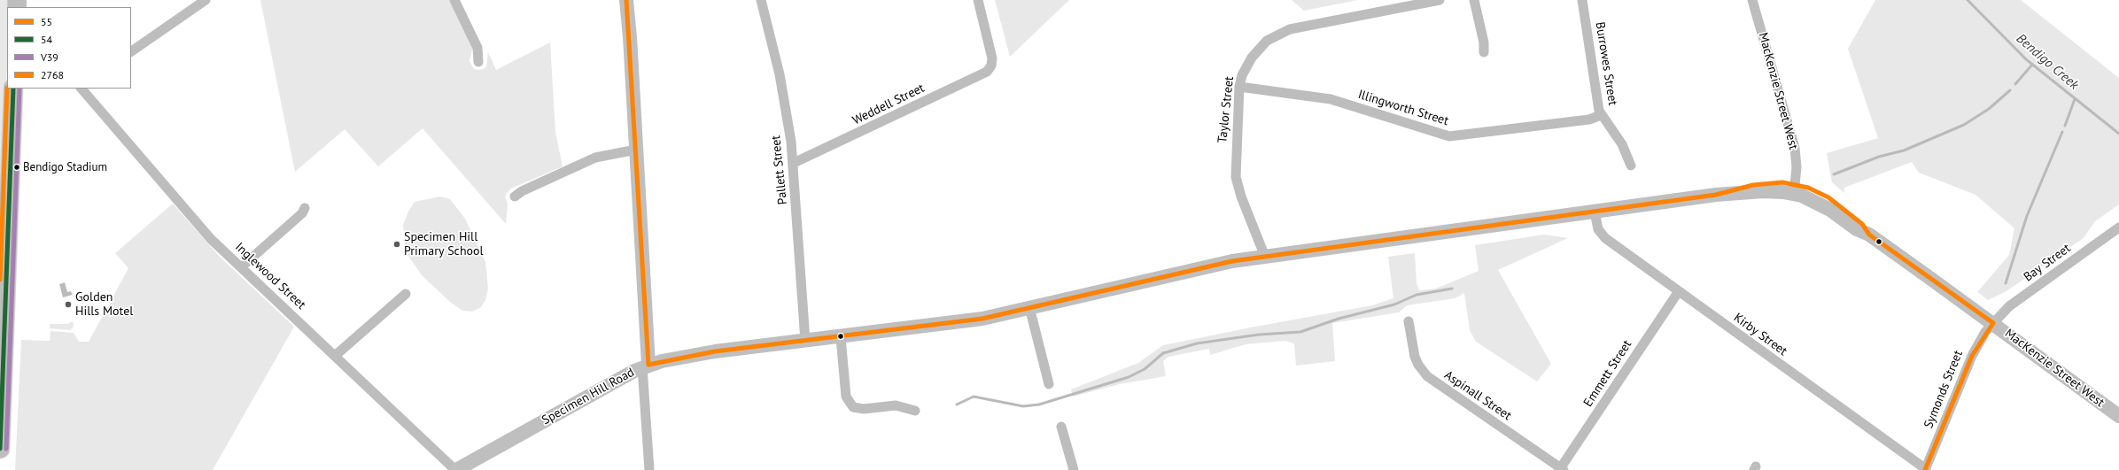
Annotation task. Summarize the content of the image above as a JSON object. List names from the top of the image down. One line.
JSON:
{"streets":{"main road":["MacKenzie Street West","Specimen Hill Road"],"street":["Burrowes Street","Weddell Street","Illingworth Street","Taylor Street","Pallett Street","Bay Street","Inglewood Street","Kirby Street","Emmett Street","Symonds Street","Aspinall Street"]},"crossings":[["Burrowes Street","Illingworth Street"],["MacKenzie Street West","Bay Street"],["MacKenzie Street West","Symonds Street"],["MacKenzie Street West","Specimen Hill Road"],["Weddell Street","Pallett Street"],["Illingworth Street","Taylor Street"],["Taylor Street","Specimen Hill Road"],["Pallett Street","Specimen Hill Road"],["Bay Street","Symonds Street"],["Inglewood Street","Specimen Hill Road"],["Kirby Street","Emmett Street"],["Kirby Street","Symonds Street"],["Kirby Street","Specimen Hill Road"],["Emmett Street","Aspinall Street"]],"water":["Bendigo Creek"],"places":["Bendigo Stadium","Specimen Hill Primary School","Golden Hills Motel"],"lines":["transit line 55","transit line 2768","transit line 54","transit line V39"],"legend":["55","54","V39","2768"]}
